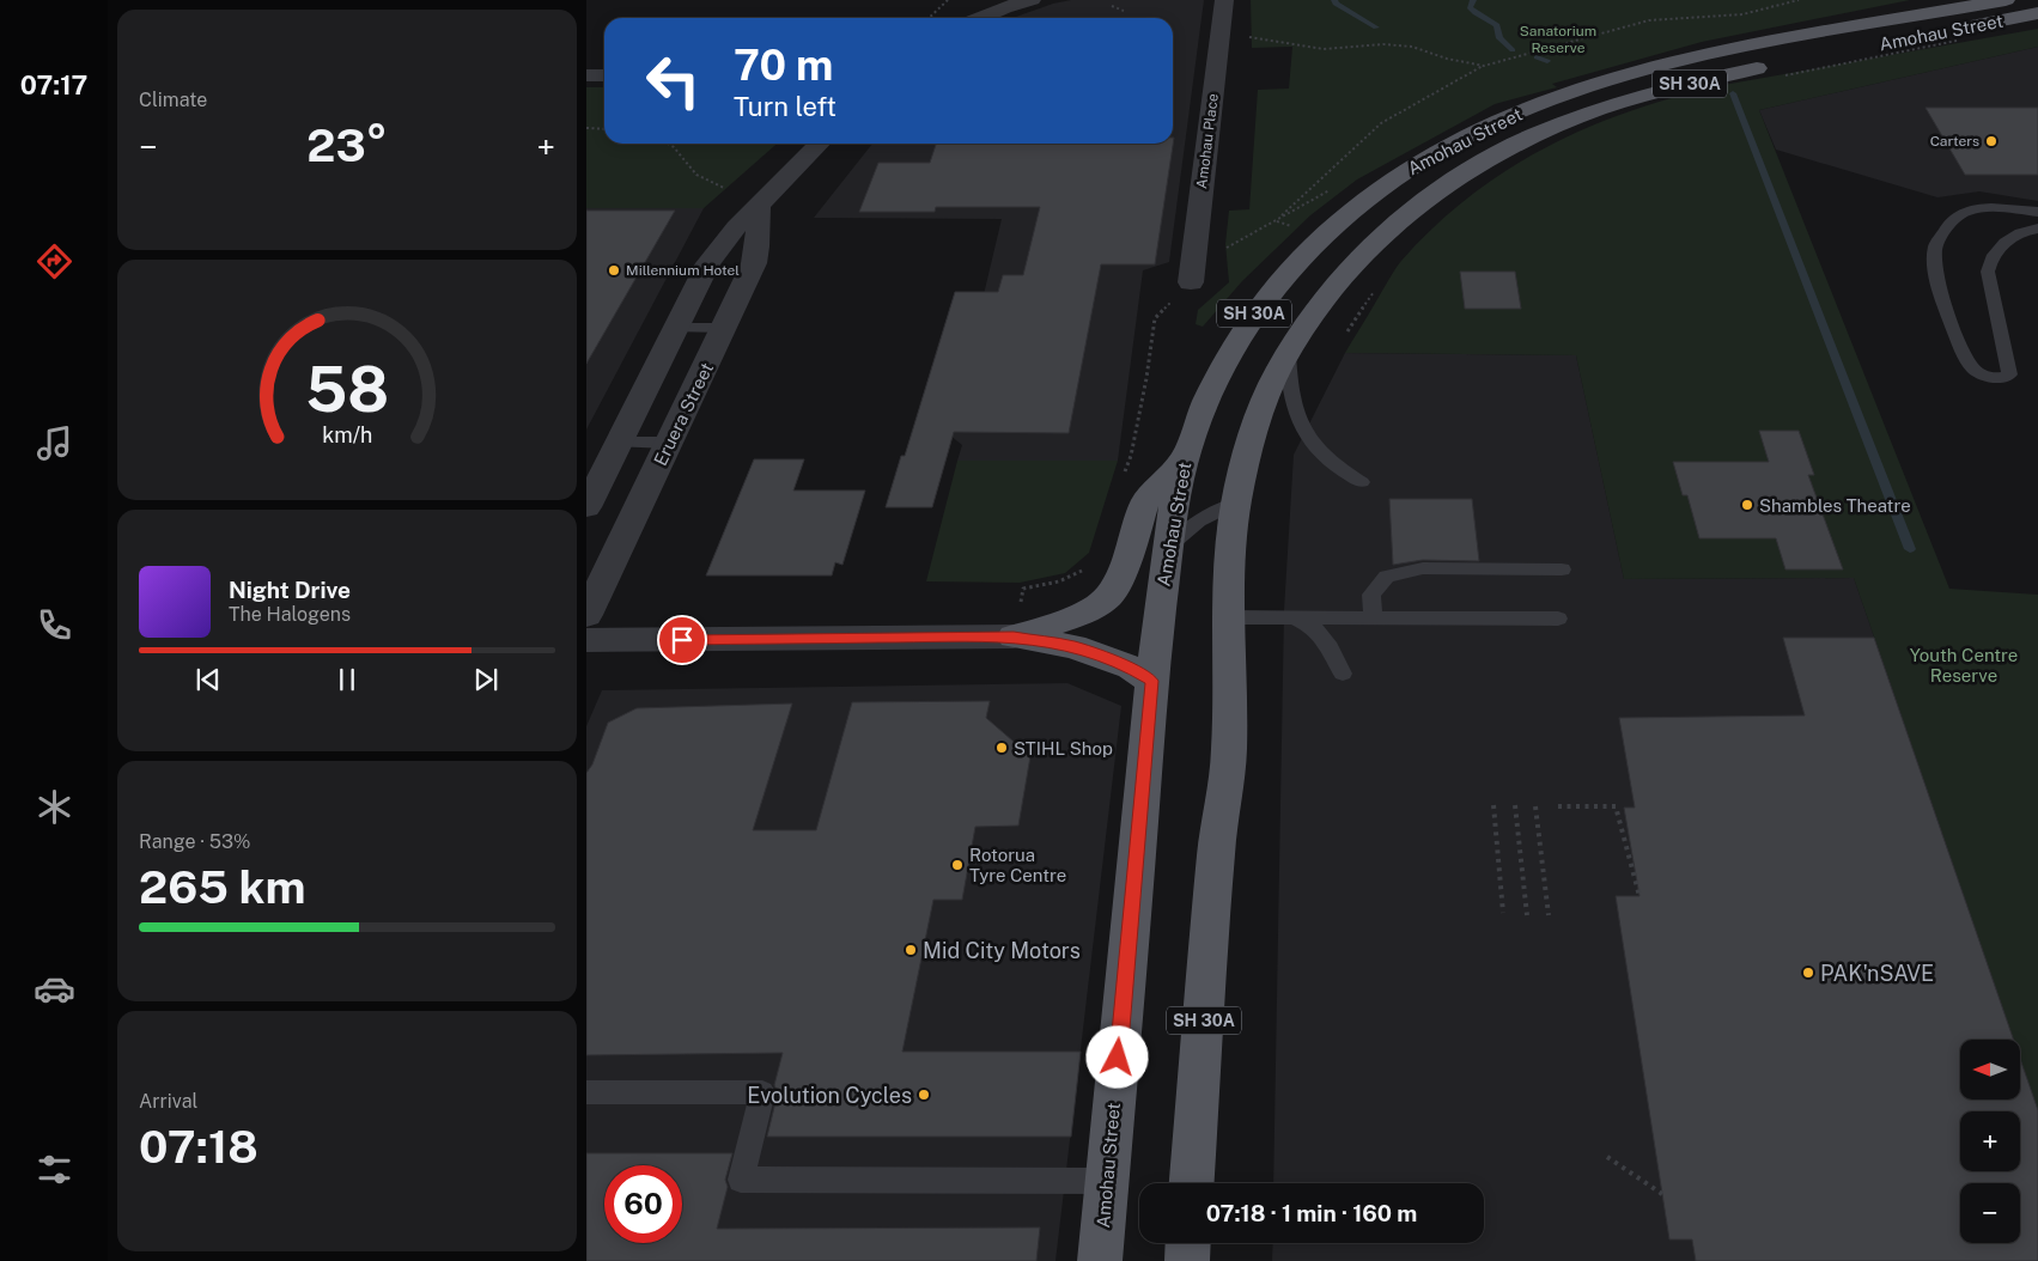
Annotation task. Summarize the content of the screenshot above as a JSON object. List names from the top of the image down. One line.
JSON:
{"streets":{"main road":["Amohau Street","SH 30A"],"street":["Amohau Place","Eruera Street"]},"parks":["Sanatorium Reserve","Youth Centre Reserve"],"places":["Carters","Millennium Hotel","Shambles Theatre","STIHL Shop","Rotorua Tyre Centre","Mid City Motors","PAK'nSAVE","Evolution Cycles"],"north":"left","page":{"tabs":"07:17","tile":["Climate",["Range · 53%","265 km"],["Arrival","07:18"]],"turn":["70 m","Turn left"],"heat":["−","23°","+"],"song":["Night Drive","The Halogens"],"map_buttons":["+","−"],"limit":"60","trip":"07:18 · 1 min · 160 m","gauge":["58","km/h"]}}
